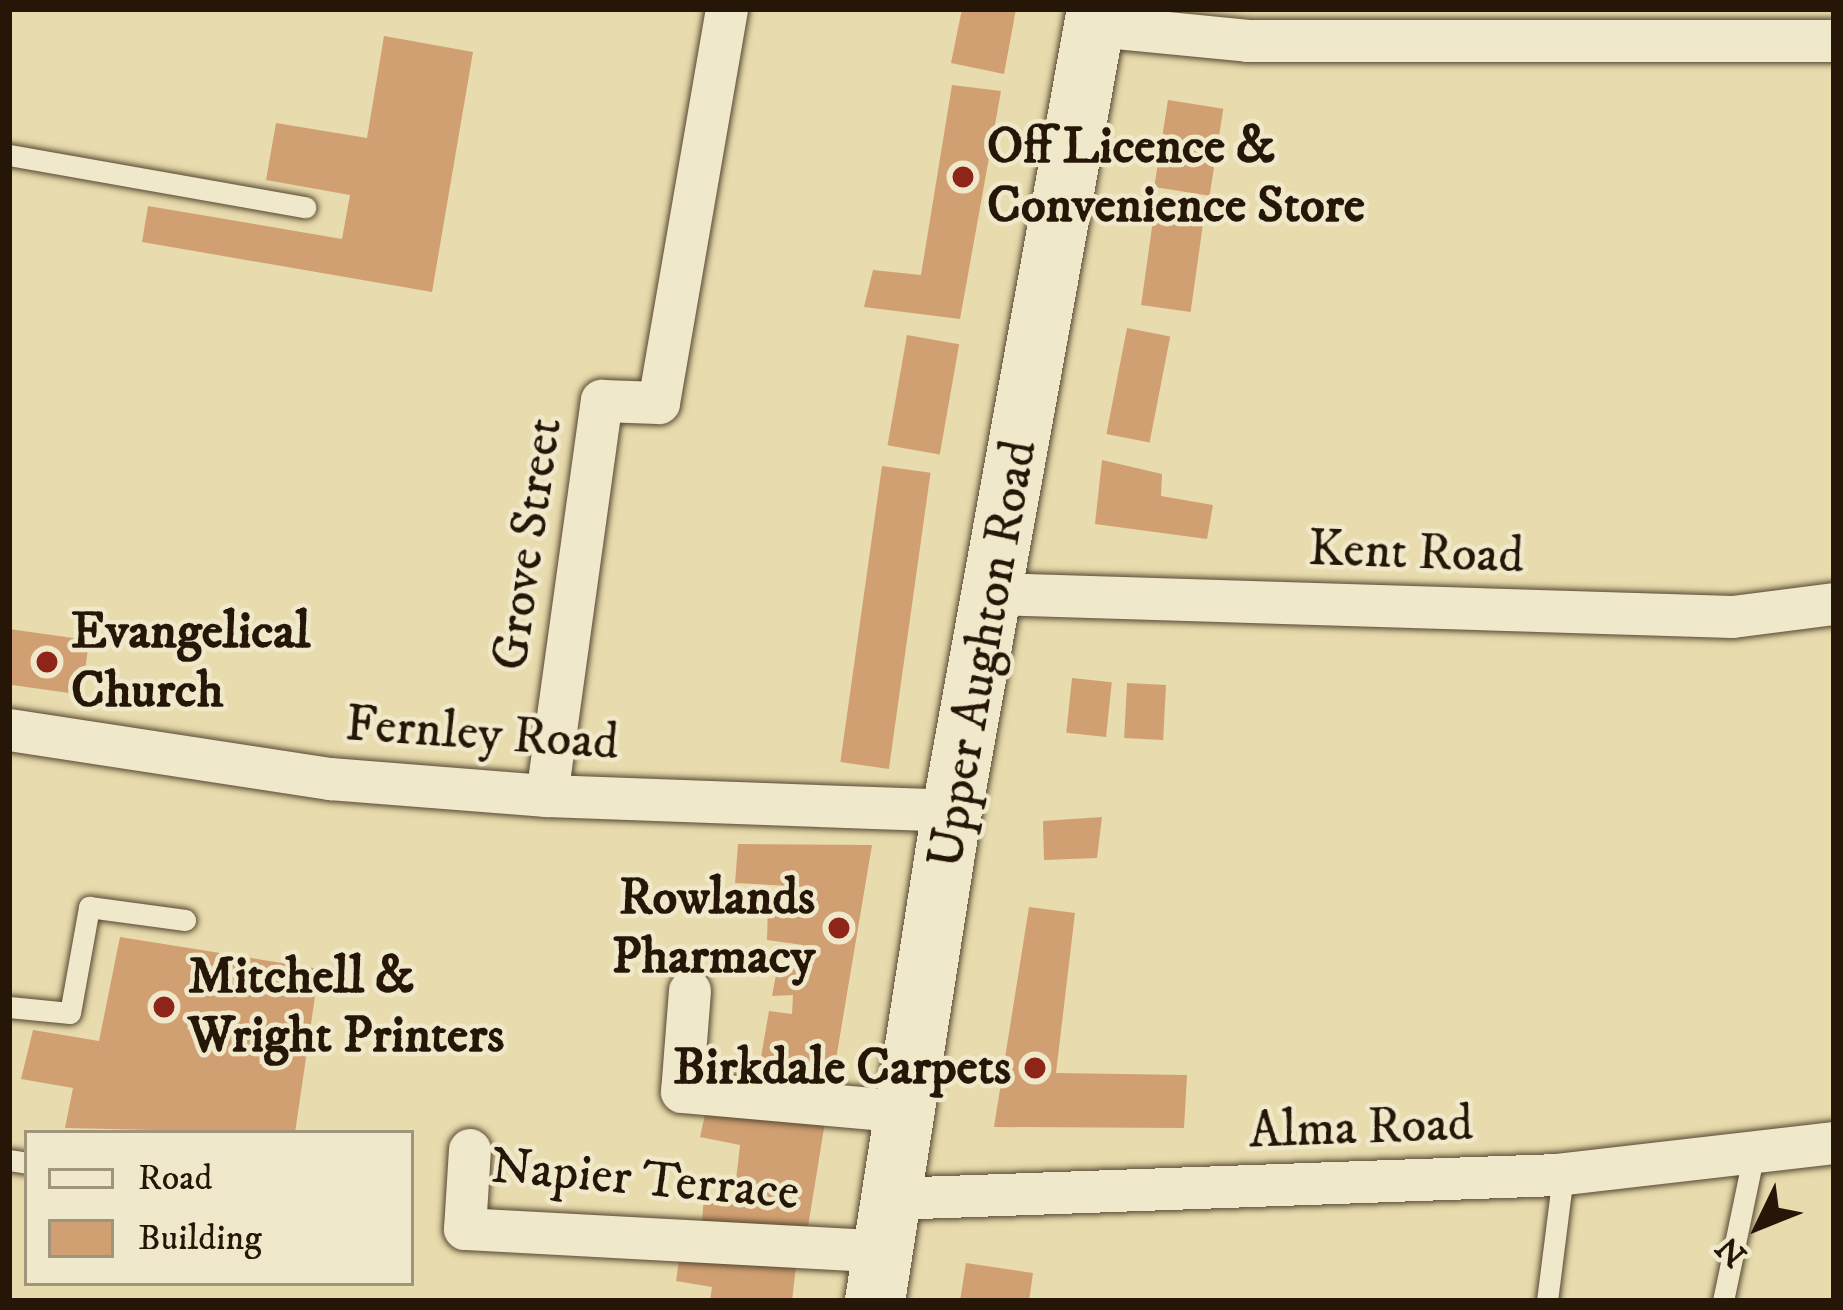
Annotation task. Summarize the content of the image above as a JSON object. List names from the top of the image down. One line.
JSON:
{"streets":{"main road":["Upper Aughton Road"],"street":["Grove Street","Kent Road","Fernley Road","Alma Road","Napier Terrace"]},"crossings":[["Grove Street","Fernley Road"],["Kent Road","Upper Aughton Road"],["Upper Aughton Road","Fernley Road"],["Upper Aughton Road","Alma Road"],["Upper Aughton Road","Napier Terrace"],["Alma Road","Napier Terrace"]],"places":["Off Licence & Convenience Store","Evangelical Church","Rowlands Pharmacy","Mitchell & Wright Printers","Birkdale Carpets"],"legend":["Road","Building"],"north":"bottom left"}
